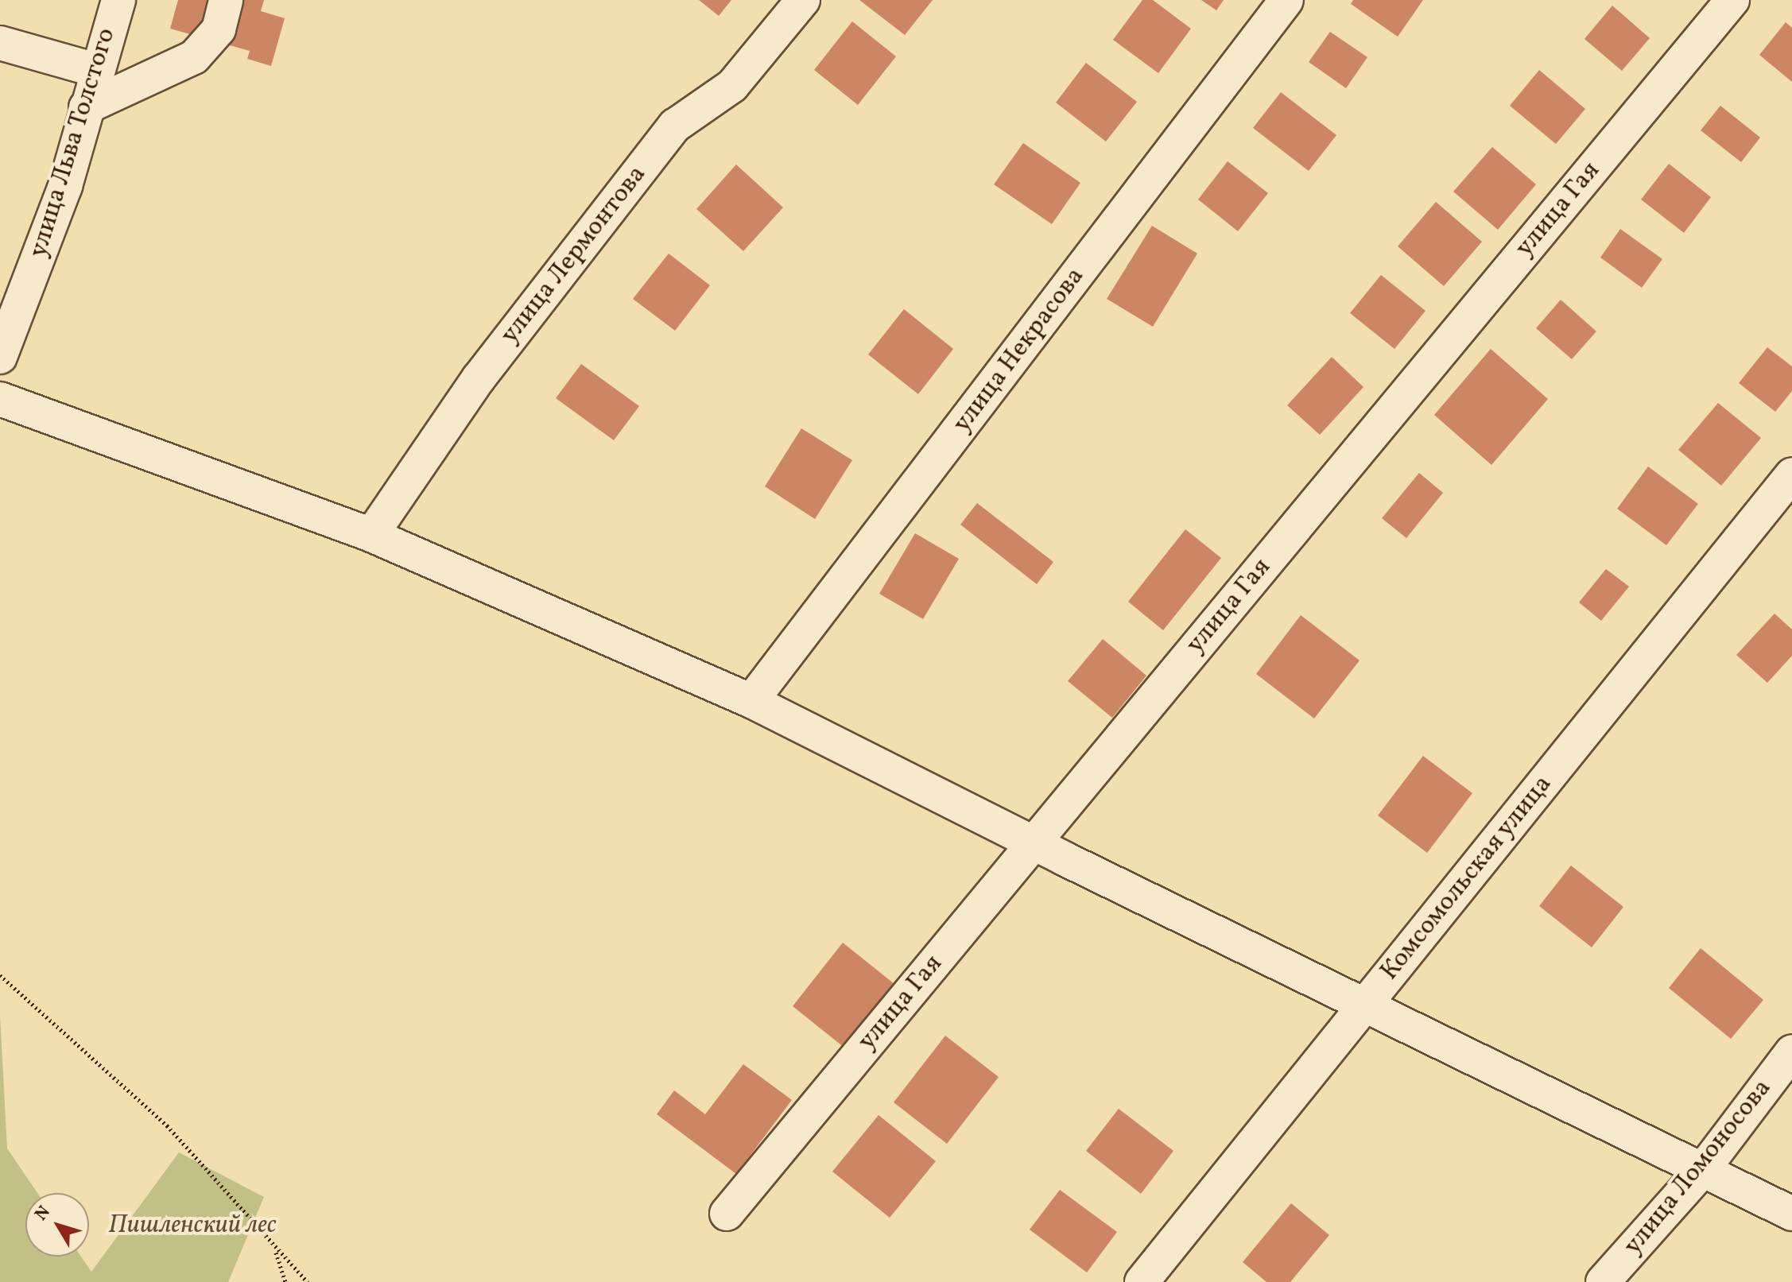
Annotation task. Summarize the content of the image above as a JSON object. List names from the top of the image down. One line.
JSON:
{"streets":{"street":["улица Льва Толстого","улица Гая","улица Лермонтова","улица Некрасова","Комсомольская улица","улица Ломоносова"]},"parks":["Пишленский лес"],"north":"top left"}
